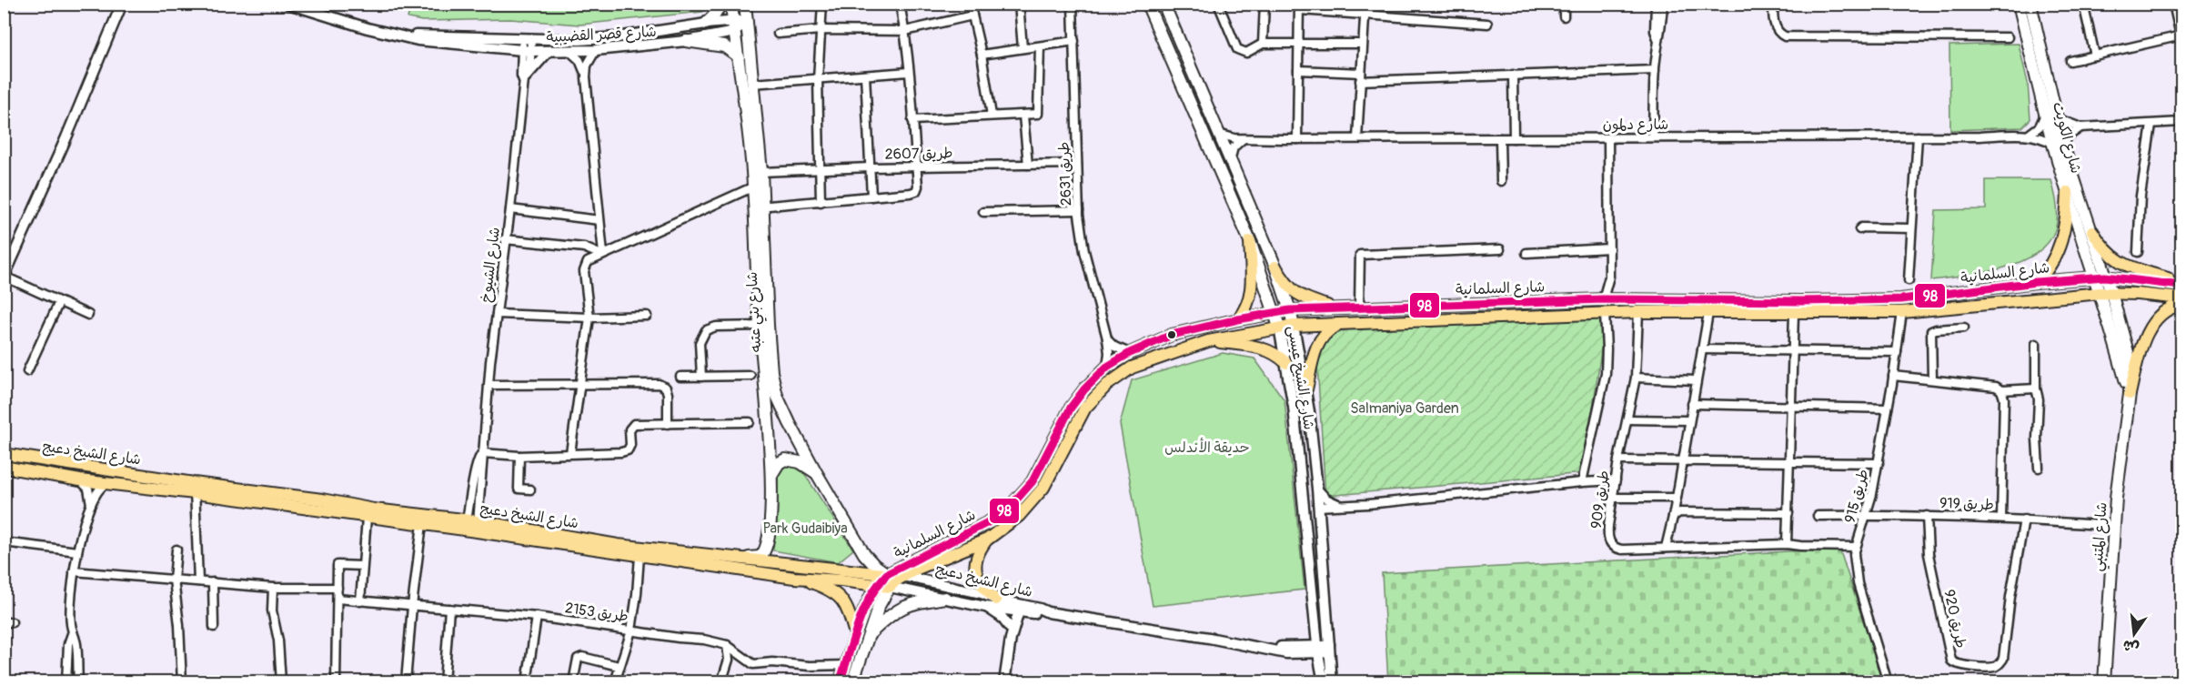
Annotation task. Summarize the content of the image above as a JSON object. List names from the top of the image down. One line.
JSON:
{"streets":{"main road":["شارع الكويت","شارع السلمانية","شارع بني عتبه","شارع الشيخ عيسى","شارع الشيخ دعيج","شارع المتنبي"],"street":["شارع قصر القضيبية","شارع دلمون","طريق 2607","طريق 2631","شارع الشيوخ","طريق 915","طريق 909","طريق 919","طريق 2153","طريق 920"]},"crossings":[["شارع قصر القضيبية","شارع الشيوخ"],["شارع قصر القضيبية","شارع بني عتبه"],["شارع دلمون","شارع الكويت"],["شارع دلمون","شارع الشيخ عيسى"],["شارع الكويت","شارع السلمانية"],["شارع الكويت","شارع المتنبي"],["طريق 2607","طريق 2631"],["طريق 2607","شارع بني عتبه"],["طريق 2631","شارع السلمانية"],["شارع الشيوخ","شارع الشيخ دعيج"],["شارع السلمانية","شارع بني عتبه"],["شارع السلمانية","شارع الشيخ عيسى"],["شارع السلمانية","شارع الشيخ دعيج"],["شارع السلمانية","طريق 915"],["شارع السلمانية","طريق 909"],["شارع السلمانية","شارع المتنبي"],["شارع بني عتبه","شارع الشيخ دعيج"],["شارع الشيخ عيسى","شارع الشيخ دعيج"],["طريق 915","طريق 909"],["طريق 915","طريق 919"],["طريق 919","شارع المتنبي"],["طريق 919","طريق 920"]],"parks":["Salmaniya Garden","حديقة الأندلس","Park Gudaibiya"],"lines":["transit line 98"],"north":"bottom"}
